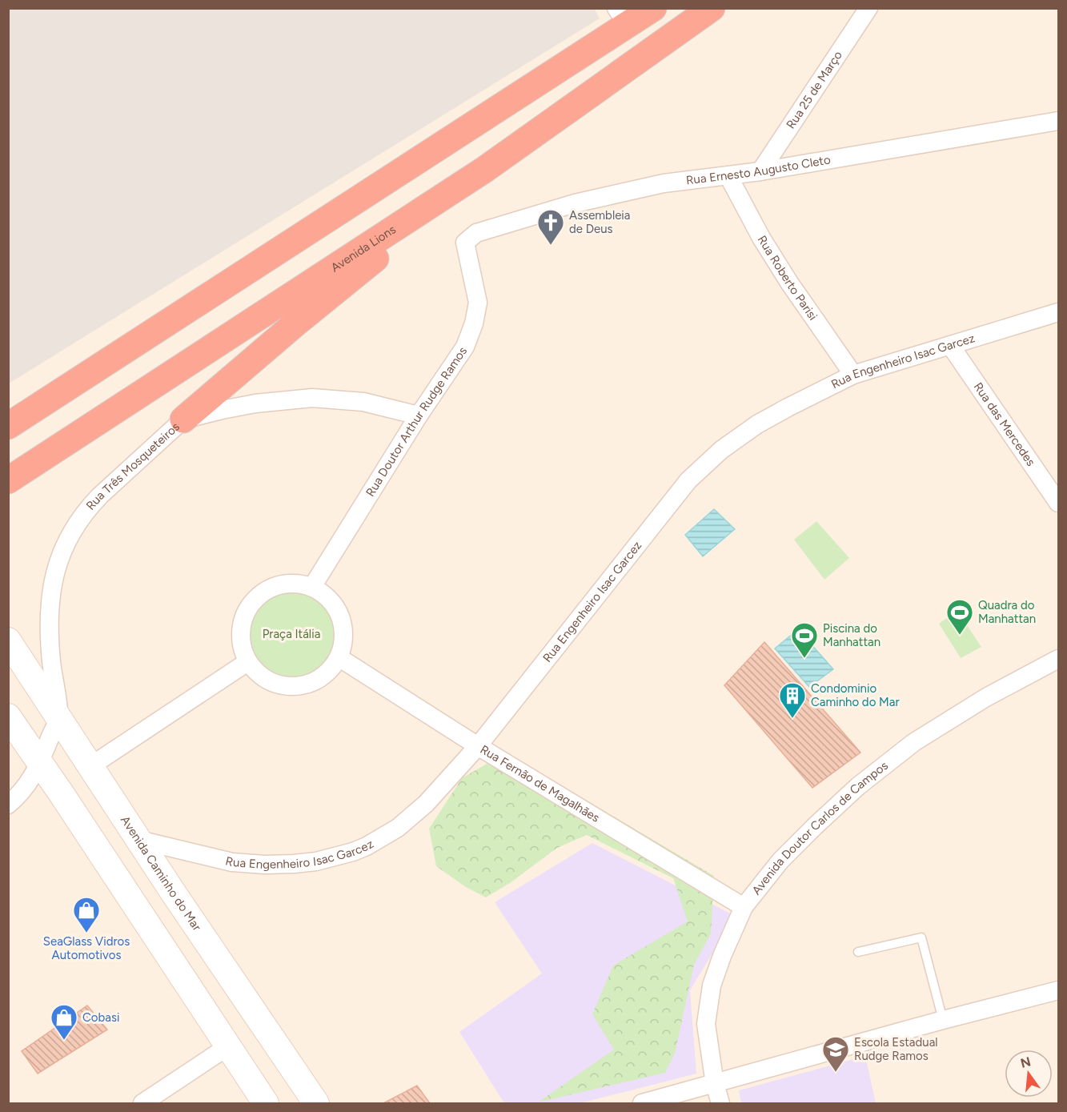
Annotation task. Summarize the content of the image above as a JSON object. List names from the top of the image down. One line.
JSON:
{"streets":{"highway":["Avenida Lions"],"main road":["Avenida Caminho do Mar"],"street":["Rua 25 de Março","Rua Ernesto Augusto Cleto","Rua Roberto Parisi","Rua Engenheiro Isac Garcez","Rua Doutor Arthur Rudge Ramos","Rua das Mercedes","Rua Três Mosqueteiros","Rua Fernão de Magalhães","Avenida Doutor Carlos de Campos"]},"crossings":[["Rua 25 de Março","Rua Ernesto Augusto Cleto"],["Rua Ernesto Augusto Cleto","Rua Roberto Parisi"],["Rua Ernesto Augusto Cleto","Rua Doutor Arthur Rudge Ramos"],["Rua Roberto Parisi","Rua Engenheiro Isac Garcez"],["Rua Engenheiro Isac Garcez","Rua das Mercedes"],["Rua Engenheiro Isac Garcez","Rua Fernão de Magalhães"],["Rua Engenheiro Isac Garcez","Avenida Caminho do Mar"],["Rua Doutor Arthur Rudge Ramos","Rua Três Mosqueteiros"],["Rua Doutor Arthur Rudge Ramos","Rua Fernão de Magalhães"],["Rua Três Mosqueteiros","Avenida Caminho do Mar"],["Rua Fernão de Magalhães","Avenida Doutor Carlos de Campos"]],"parks":["Praça Itália"],"places":{"church":["Assembleia de Deus"],"sports":["Quadra do Manhattan","Piscina do Manhattan"],"building":["Condominio Caminho do Mar"],"shop":["SeaGlass Vidros Automotivos","Cobasi"],"school or university":["Escola Estadual Rudge Ramos"]},"north":"top"}
